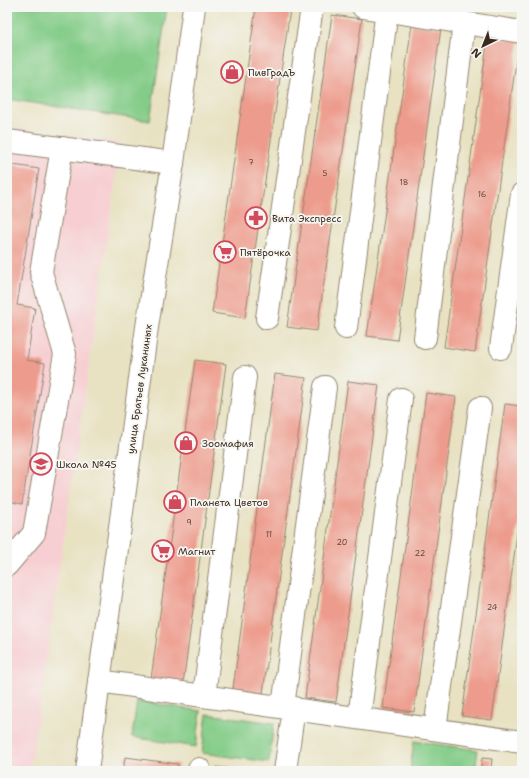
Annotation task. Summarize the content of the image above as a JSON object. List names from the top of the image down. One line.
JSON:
{"streets":{"street":["улица Братьев Луканиных"]},"places":{"shop":["ПивГрадЪ","Зоомафия","Планета Цветов"],"pharmacy":["Вита Экспресс"],"supermarket":["Пятёрочка","Магнит"],"school or university":["Школа №45"]},"house_numbers":["7","5","18","16","9","11","20","22","24"],"north":"bottom left"}
